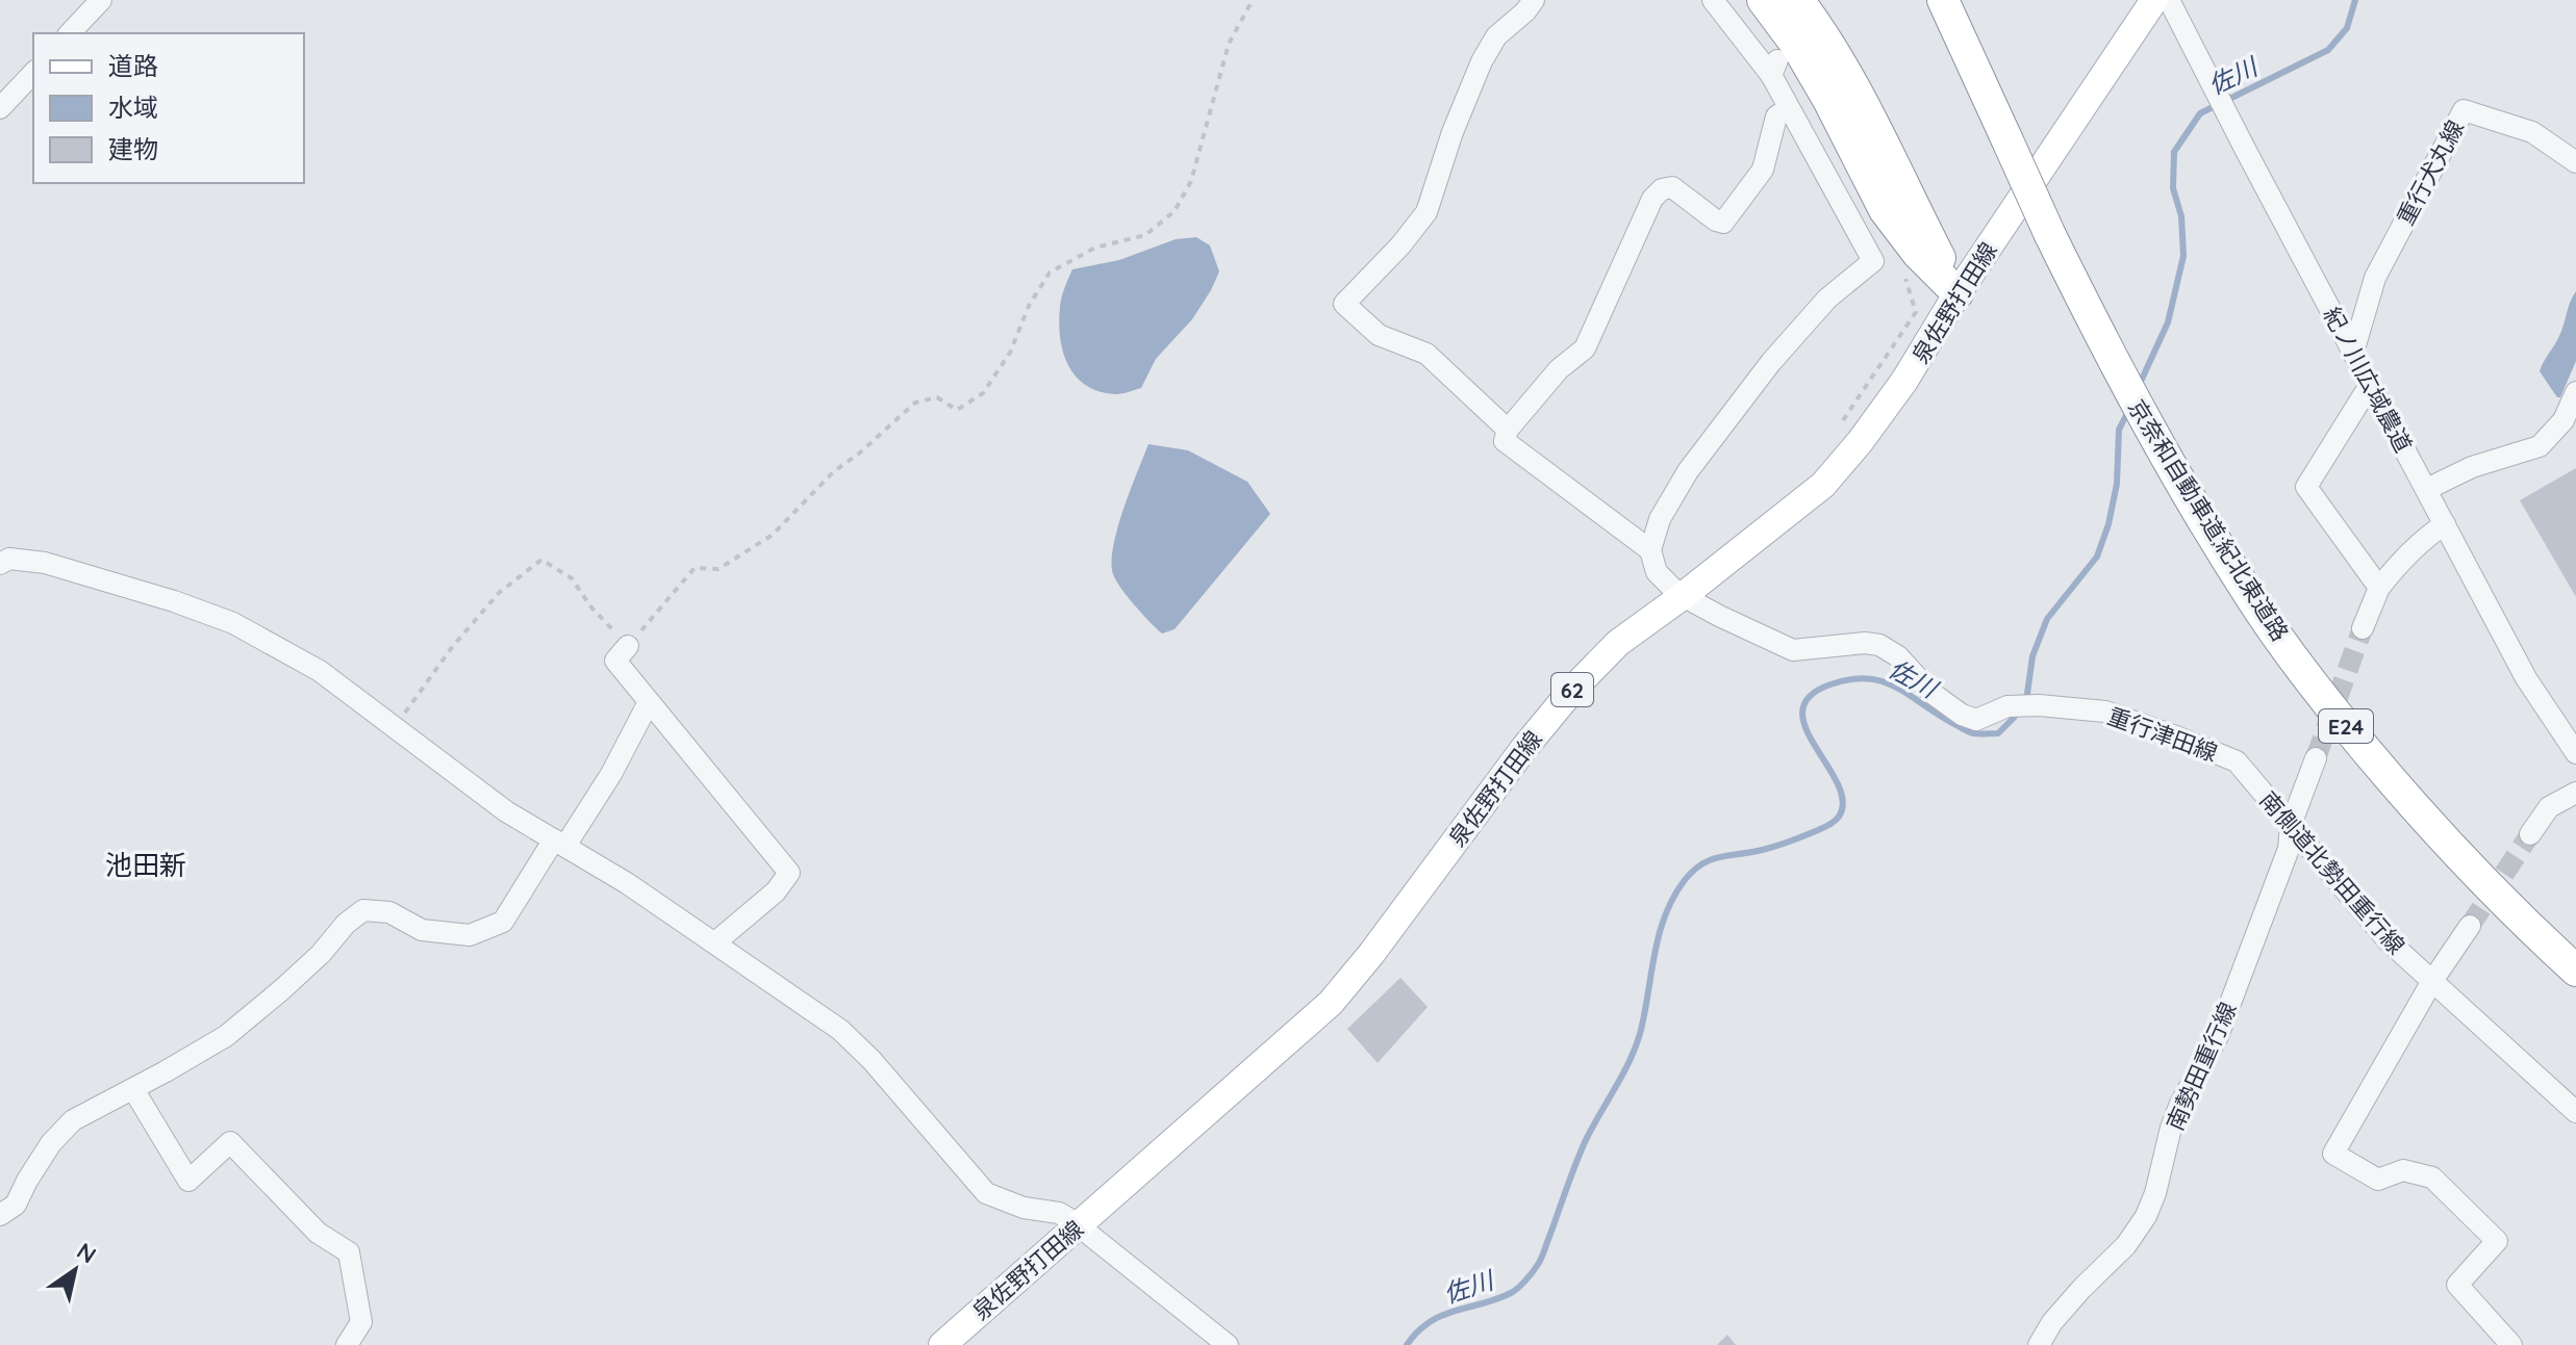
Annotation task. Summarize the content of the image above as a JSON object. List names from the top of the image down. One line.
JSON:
{"streets":{"highway":["京奈和自動車道;紀北東道路","E24"],"main road":["泉佐野打田線","62"],"street":["重行犬丸線","紀ノ川広域農道","重行津田線","南側道北勢田重行線","南勢田重行線"]},"crossings":[["重行犬丸線","紀ノ川広域農道"],["泉佐野打田線","重行津田線"],["重行津田線","南側道北勢田重行線"],["南側道北勢田重行線","南勢田重行線"]],"districts":["池田新"],"water":["佐川"],"legend":["道路","水域","建物"],"north":"top right"}
